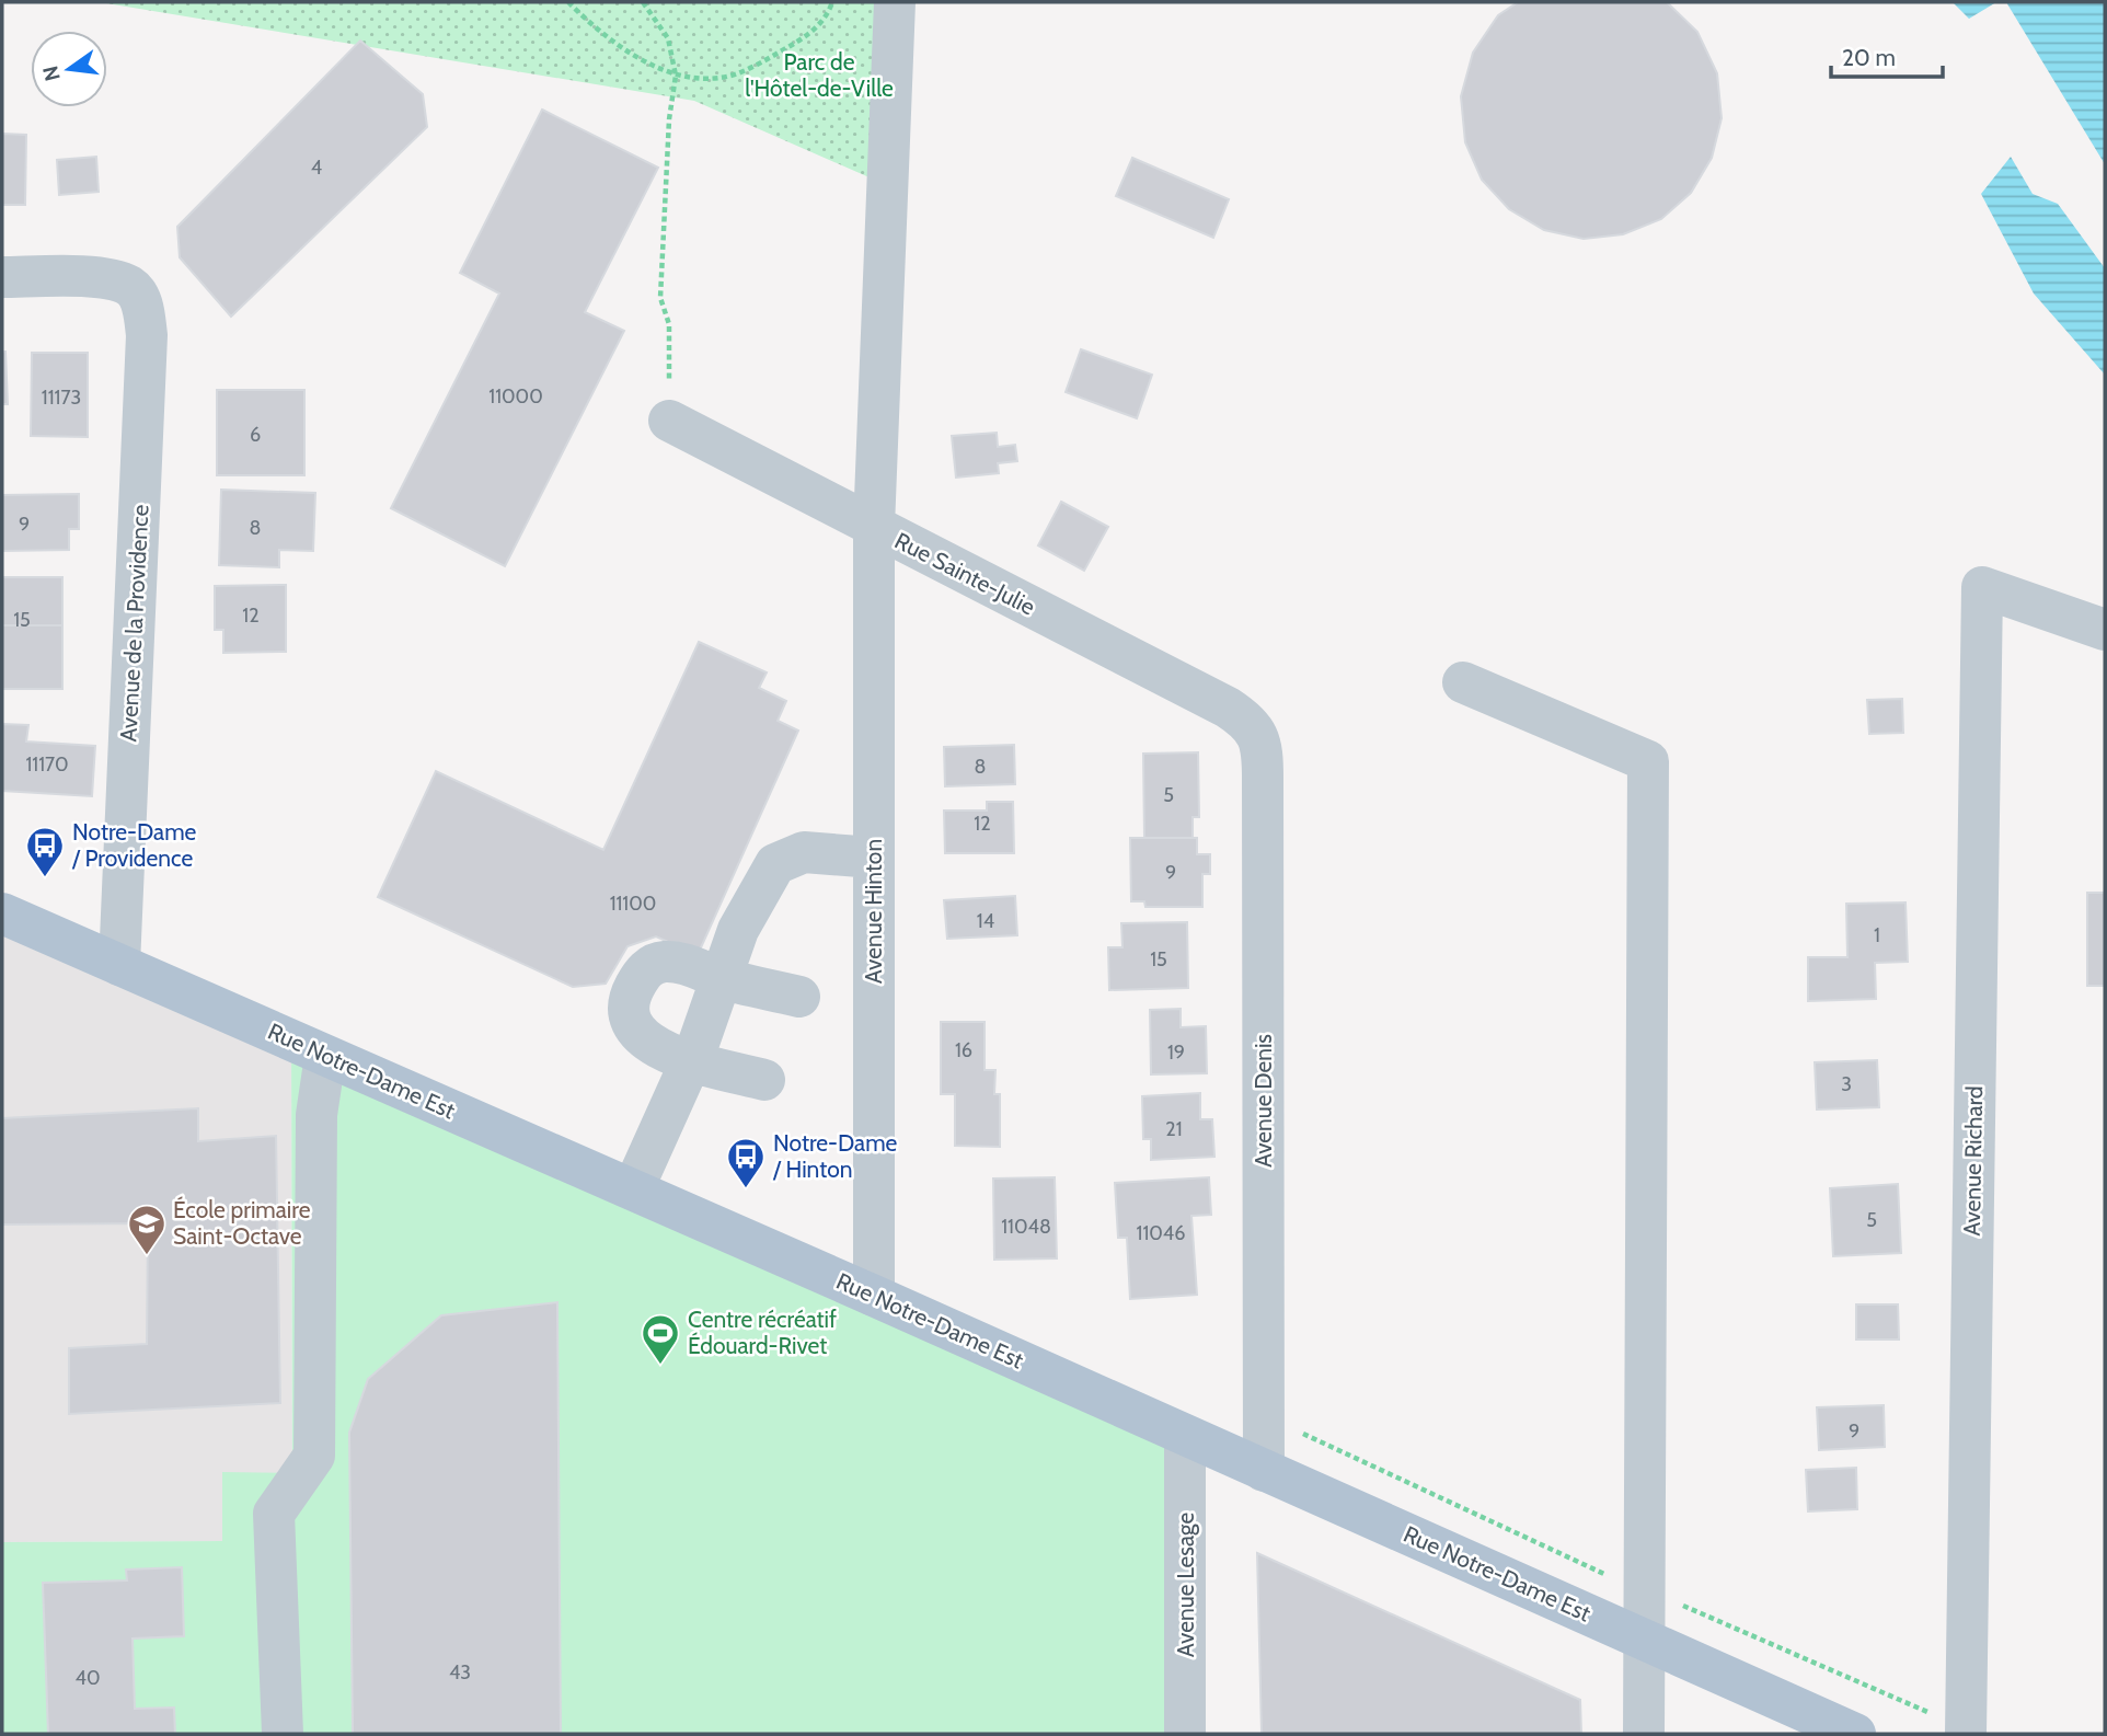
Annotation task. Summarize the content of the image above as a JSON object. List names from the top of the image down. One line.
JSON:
{"streets":{"main road":["Rue Notre-Dame Est"],"street":["Rue Sainte-Julie","Avenue de la Providence","Avenue Hinton","Avenue Denis","Avenue Richard","Avenue Lesage"]},"crossings":[["Rue Sainte-Julie","Avenue Hinton"],["Rue Sainte-Julie","Avenue Denis"],["Avenue de la Providence","Rue Notre-Dame Est"],["Avenue Hinton","Rue Notre-Dame Est"],["Rue Notre-Dame Est","Avenue Denis"],["Rue Notre-Dame Est","Avenue Lesage"]],"parks":["Parc de l'Hôtel-de-Ville"],"places":{"bus stop":["Notre-Dame / Providence","Notre-Dame / Hinton"],"school or university":["École primaire Saint-Octave"],"sports":["Centre récréatif Édouard-Rivet"]},"house_numbers":["4","11000","11173","6","9","8","12","15","11170","8","5","12","9","11100","14","1","15","16","19","3","21","5","11048","11046","9","43","40"],"scale_bar":"20 m","north":"left"}
